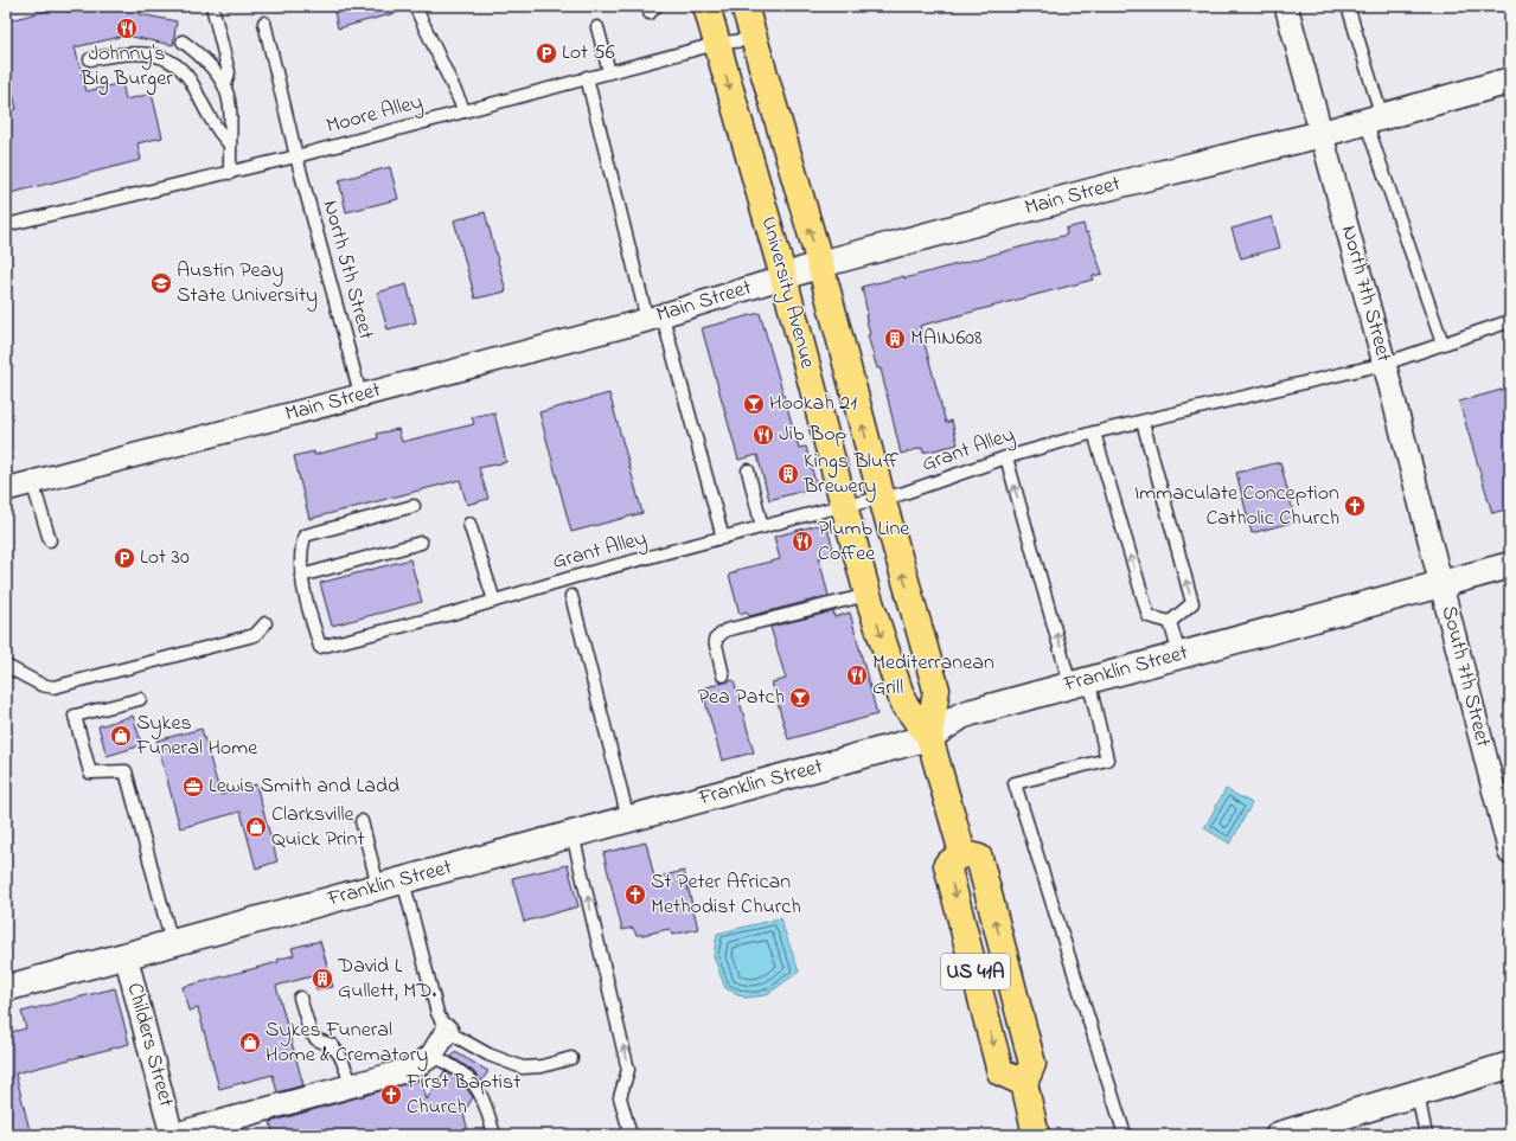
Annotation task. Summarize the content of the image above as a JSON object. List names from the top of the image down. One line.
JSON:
{"streets":{"main road":["University Avenue","US 41A"],"street":["Main Street","North 7th Street","Franklin Street","South 7th Street","Childers Street"],"lane":["Moore Alley","North 5th Street","Grant Alley"]},"crossings":[["Moore Alley","North 5th Street"],["Moore Alley","University Avenue"],["Main Street","North 5th Street"],["Main Street","University Avenue"],["Main Street","North 7th Street"],["University Avenue","Grant Alley"],["University Avenue","Franklin Street"],["North 7th Street","Grant Alley"],["North 7th Street","Franklin Street"],["North 7th Street","South 7th Street"],["Franklin Street","South 7th Street"],["Franklin Street","Childers Street"]],"places":{"restaurant":["Johnny's Big Burger","Jib Bop","Plumb Line Coffee","Mediterranean Grill"],"parking":["Lot 56","Lot 30"],"school or university":["Austin Peay State University"],"building":["MAIN608","Kings Bluff Brewery","David L Gullett, MD."],"bar":["Hookah 21","Pea Patch"],"church":["Immaculate Conception Catholic Church","St Peter African Methodist Church","First Baptist Church"],"shop":["Sykes Funeral Home","Clarksville Quick Print","Sykes Funeral Home & Crematory"],"office":["Lewis Smith and Ladd"]}}
